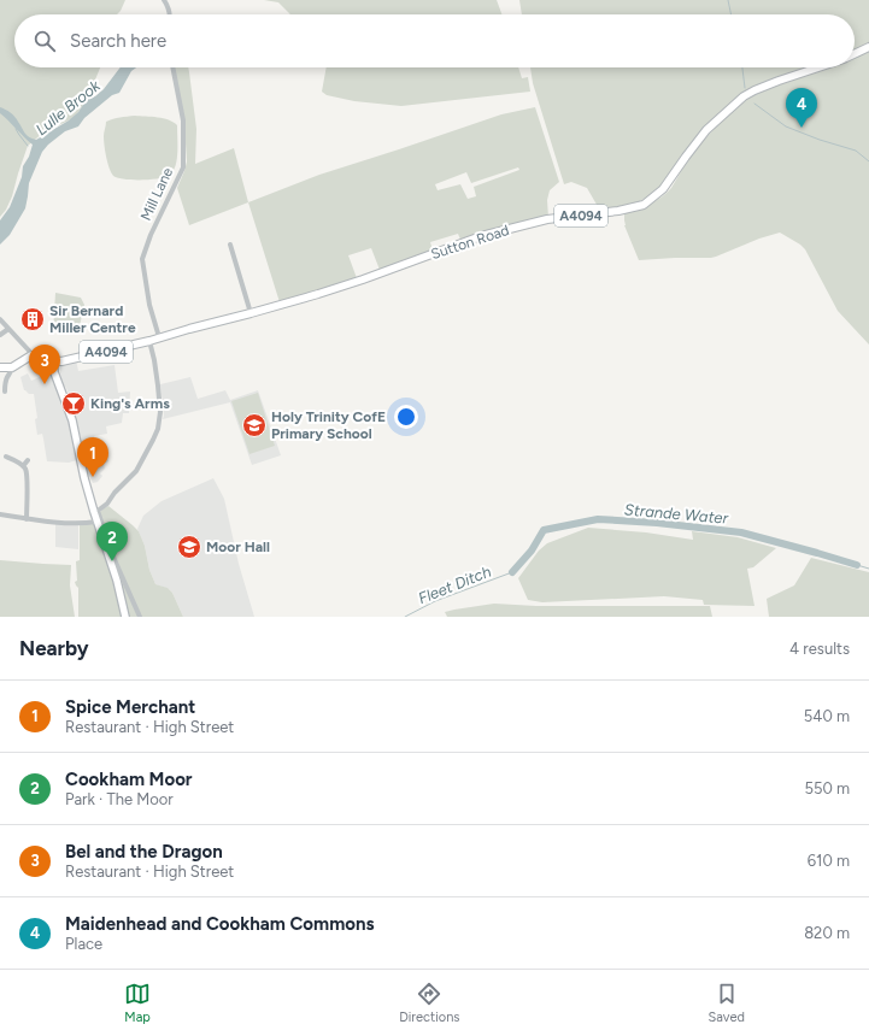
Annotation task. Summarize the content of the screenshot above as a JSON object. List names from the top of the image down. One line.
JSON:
{"streets":{"main road":["A4094","Sutton Road"],"street":["Mill Lane"]},"crossings":[["Mill Lane","Sutton Road"],["A4094","Sutton Road"]],"water":["Lulle Brook","Strande Water","Fleet Ditch"],"places":{"building":["Sir Bernard Miller Centre"],"bar":["King's Arms"],"school or university":["Holy Trinity CofE Primary School","Moor Hall"]},"page":{"search":"Search here","pins":["4","3","1","2"],"heading":["Nearby","4 results"],"list":[{"mark":"1","name":"Spice Merchant","note":"Restaurant · High Street","value":"540 m"},{"mark":"2","name":"Cookham Moor","note":"Park · The Moor","value":"550 m"},{"mark":"3","name":"Bel and the Dragon","note":"Restaurant · High Street","value":"610 m"},{"mark":"4","name":"Maidenhead and Cookham Commons","note":"Place","value":"820 m"}],"nav":["Map","Directions","Saved"]}}
